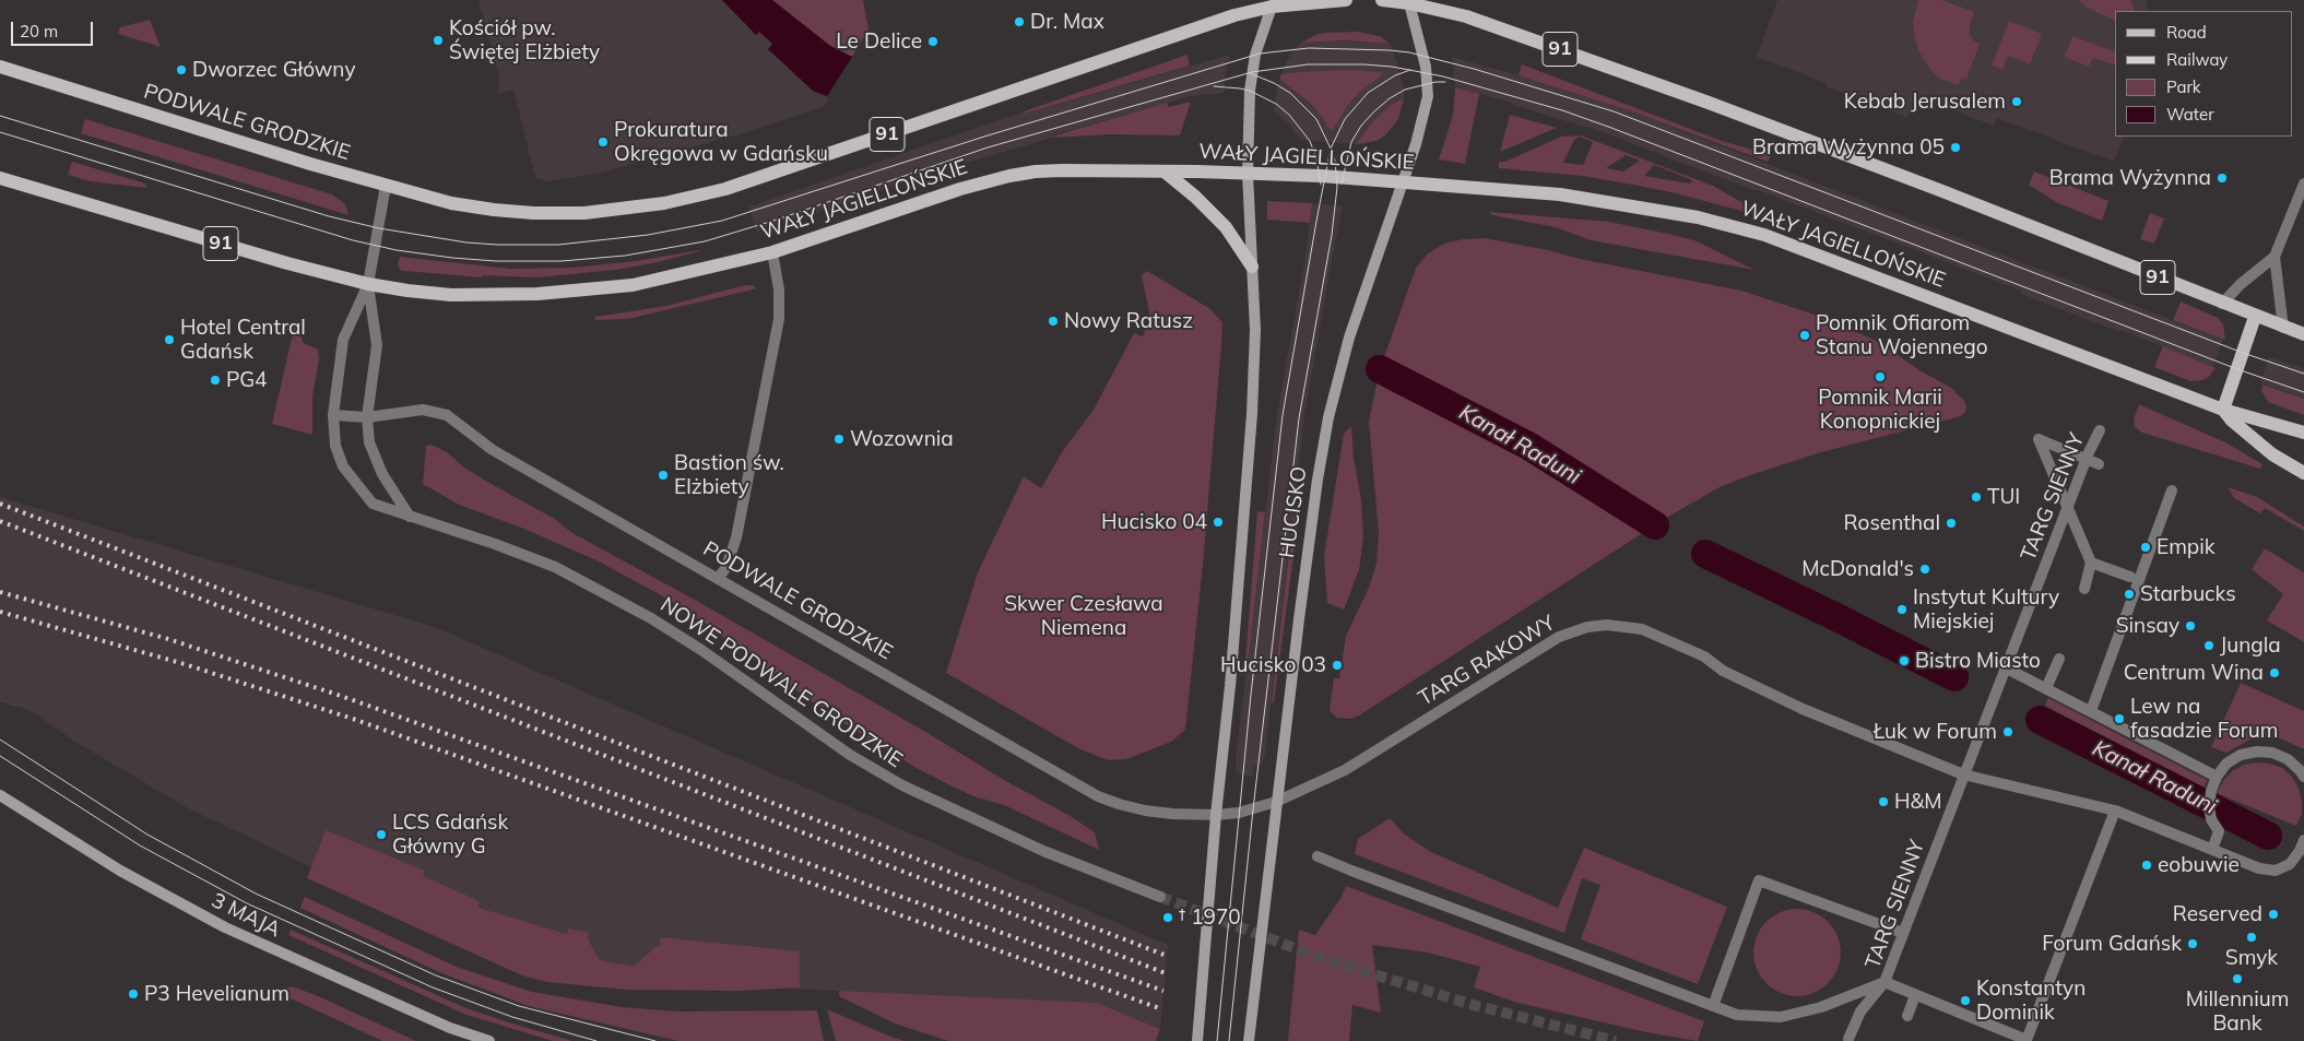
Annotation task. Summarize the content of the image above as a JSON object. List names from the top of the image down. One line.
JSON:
{"streets":{"main road":["91","PODWALE GRODZKIE","WAŁY JAGIELLOŃSKIE","HUCISKO","3 MAJA"],"street":["TARG SIENNY","TARG RAKOWY","NOWE PODWALE GRODZKIE"]},"crossings":[["91","PODWALE GRODZKIE"],["91","WAŁY JAGIELLOŃSKIE"],["91","HUCISKO"],["PODWALE GRODZKIE","TARG RAKOWY"],["PODWALE GRODZKIE","NOWE PODWALE GRODZKIE"],["WAŁY JAGIELLOŃSKIE","HUCISKO"],["TARG SIENNY","TARG RAKOWY"],["HUCISKO","TARG RAKOWY"]],"water":["Kanał Raduni"],"parks":["Skwer Czesława Niemena"],"places":["Dr. Max","Kościół pw. Świętej Elżbiety","Le Delice","Dworzec Główny","Kebab Jerusalem","Prokuratura Okręgowa w Gdańsku","Brama Wyżynna 05","Brama Wyżynna","Nowy Ratusz","Pomnik Ofiarom Stanu Wojennego","Hotel Central Gdańsk","Pomnik Marii Konopnickiej","PG4","Wozownia","Bastion św. Elżbiety","TUI","Hucisko 04","Rosenthal","Empik","McDonald's","Starbucks","Instytut Kultury Miejskiej","Sinsay","Jungla","Bistro Miasto","Hucisko 03","Centrum Wina","Lew na fasadzie Forum","Łuk w Forum","H&M","LCS Gdańsk Główny G","eobuwie","Reserved","† 1970","Smyk","Forum Gdańsk","Millennium Bank","P3 Hevelianum","Konstantyn Dominik"],"legend":["Road","Railway","Park","Water"],"scale_bar":"20 m"}
